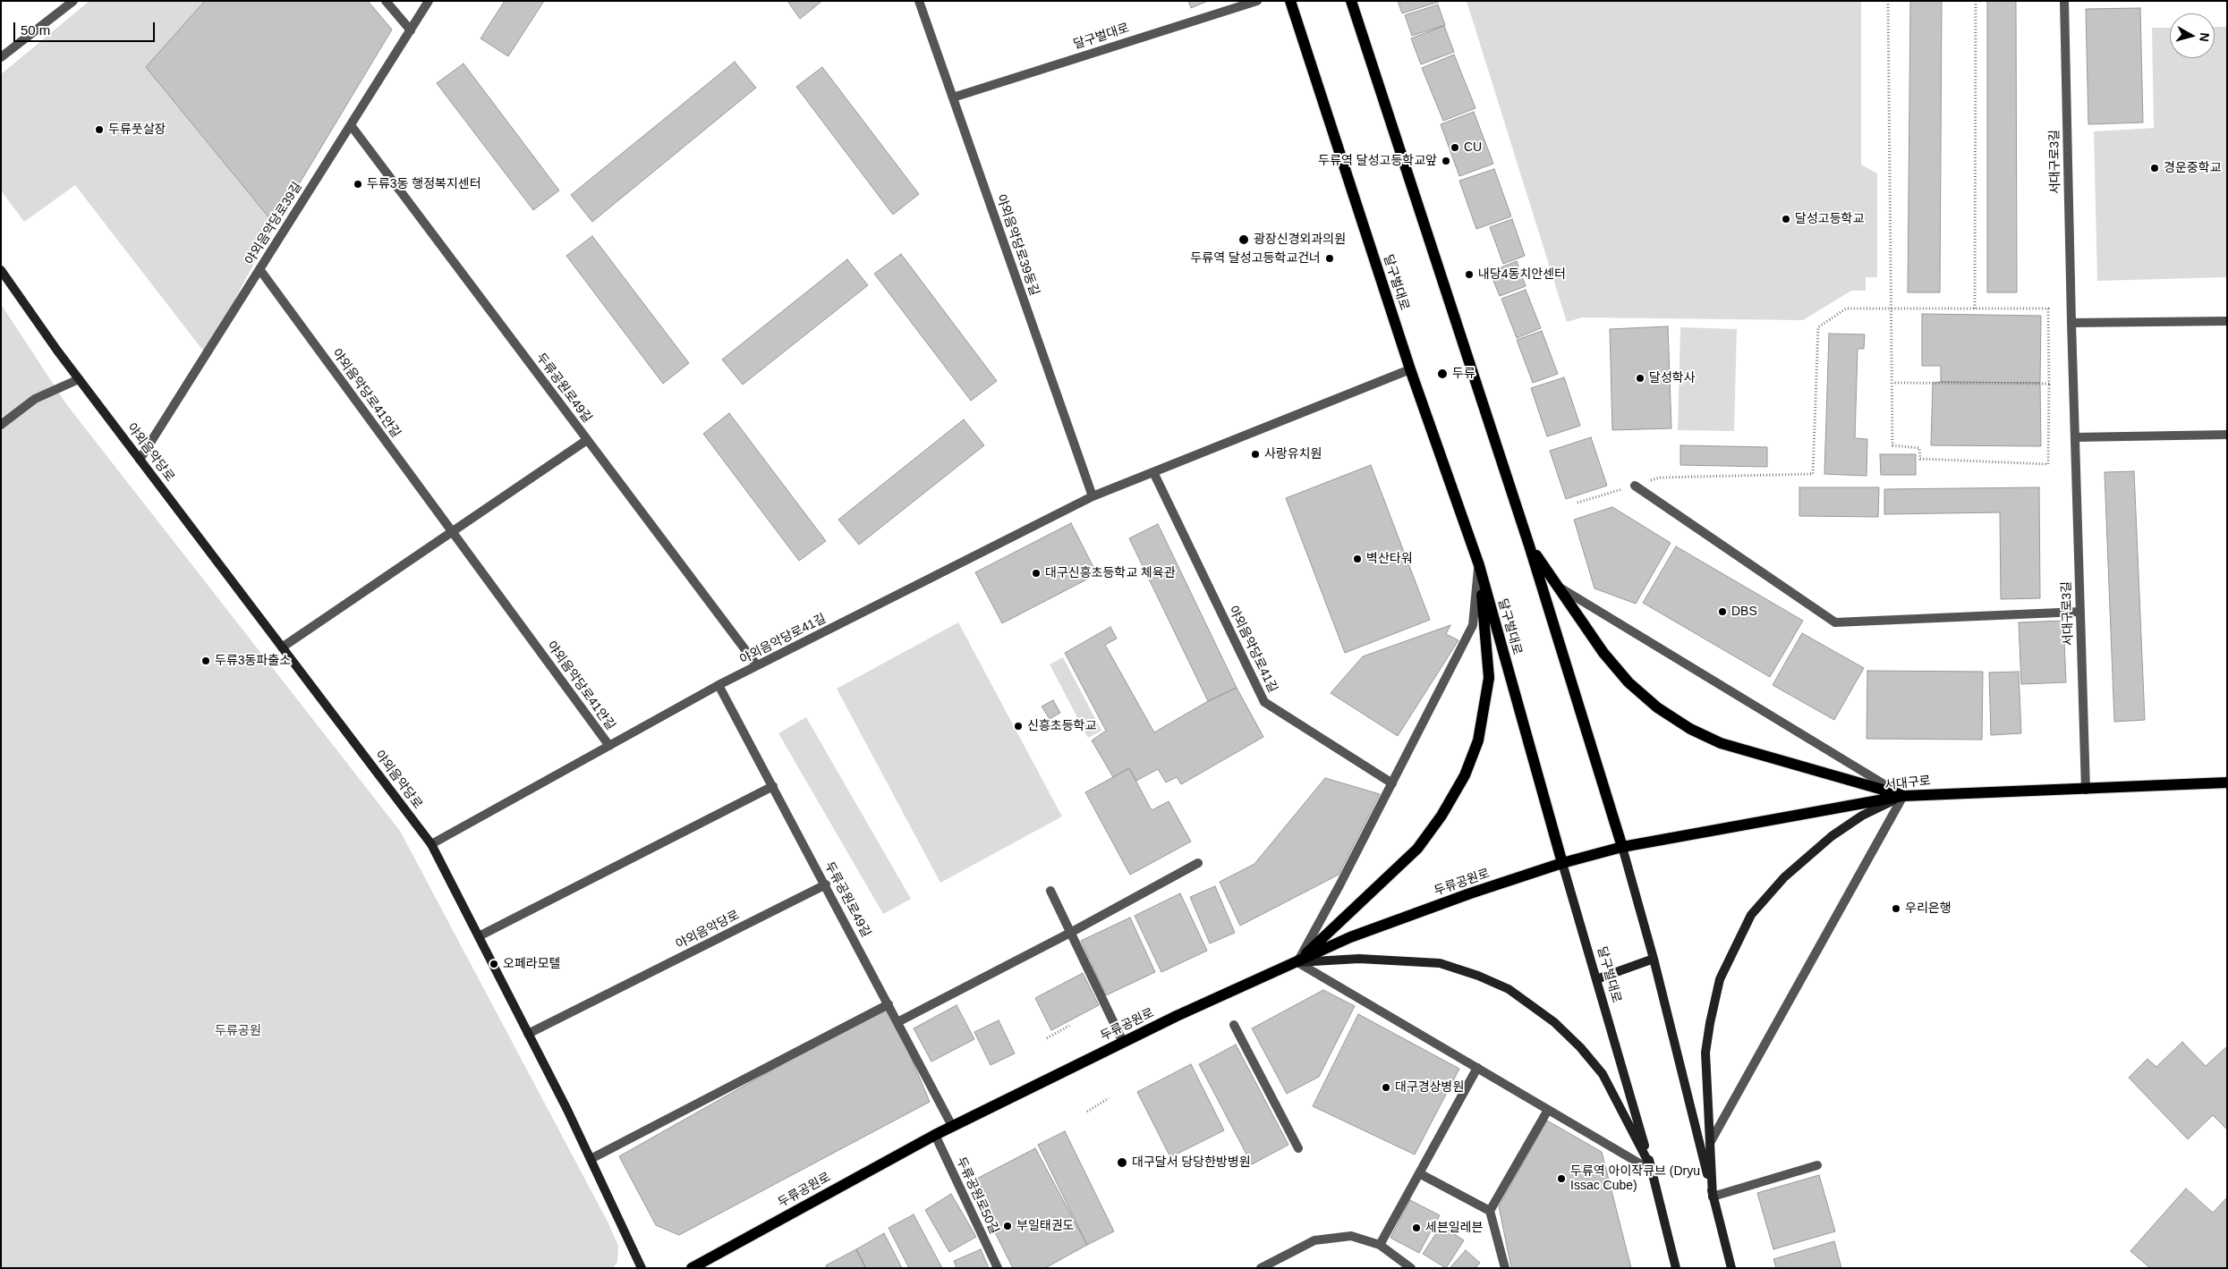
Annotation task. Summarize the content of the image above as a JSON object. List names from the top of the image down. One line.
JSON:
{"streets":{"main road":["달구벌대로","야외음악당로","서대구로","두류공원로"],"street":["서대구로3길","야외음악당로39길","야외음악당로39동길","두류공원로49길","야외음악당로41안길","야외음악당로41길","두류공원로50길"]},"crossings":[["달구벌대로","야외음악당로39동길"],["달구벌대로","야외음악당로41길"],["달구벌대로","두류공원로"],["서대구로3길","서대구로"],["야외음악당로39길","두류공원로49길"],["야외음악당로39길","야외음악당로41안길"],["야외음악당로39길","야외음악당로"],["야외음악당로39동길","야외음악당로41길"],["두류공원로49길","야외음악당로"],["두류공원로49길","야외음악당로41길"],["두류공원로49길","두류공원로"],["야외음악당로41안길","야외음악당로41길"],["야외음악당로","야외음악당로41길"],["서대구로","두류공원로"],["두류공원로","두류공원로50길"]],"parks":["두류공원"],"places":["두류풋살장","CU","두류역 달성고등학교앞","경운중학교","두류3동 행정복지센터","달성고등학교","광장신경외과의원","두류역 달성고등학교건너","내당4동치안센터","두류","달성학사","사랑유치원","벽산타워","대구신흥초등학교 체육관","DBS","두류3동파출소","신흥초등학교","우리은행","오페라모텔","대구경상병원","대구달서 당당한방병원","두류역 아이작큐브 (Dryu Issac Cube)","부일태권도","세븐일레븐"],"scale_bar":"50 m","north":"right"}
